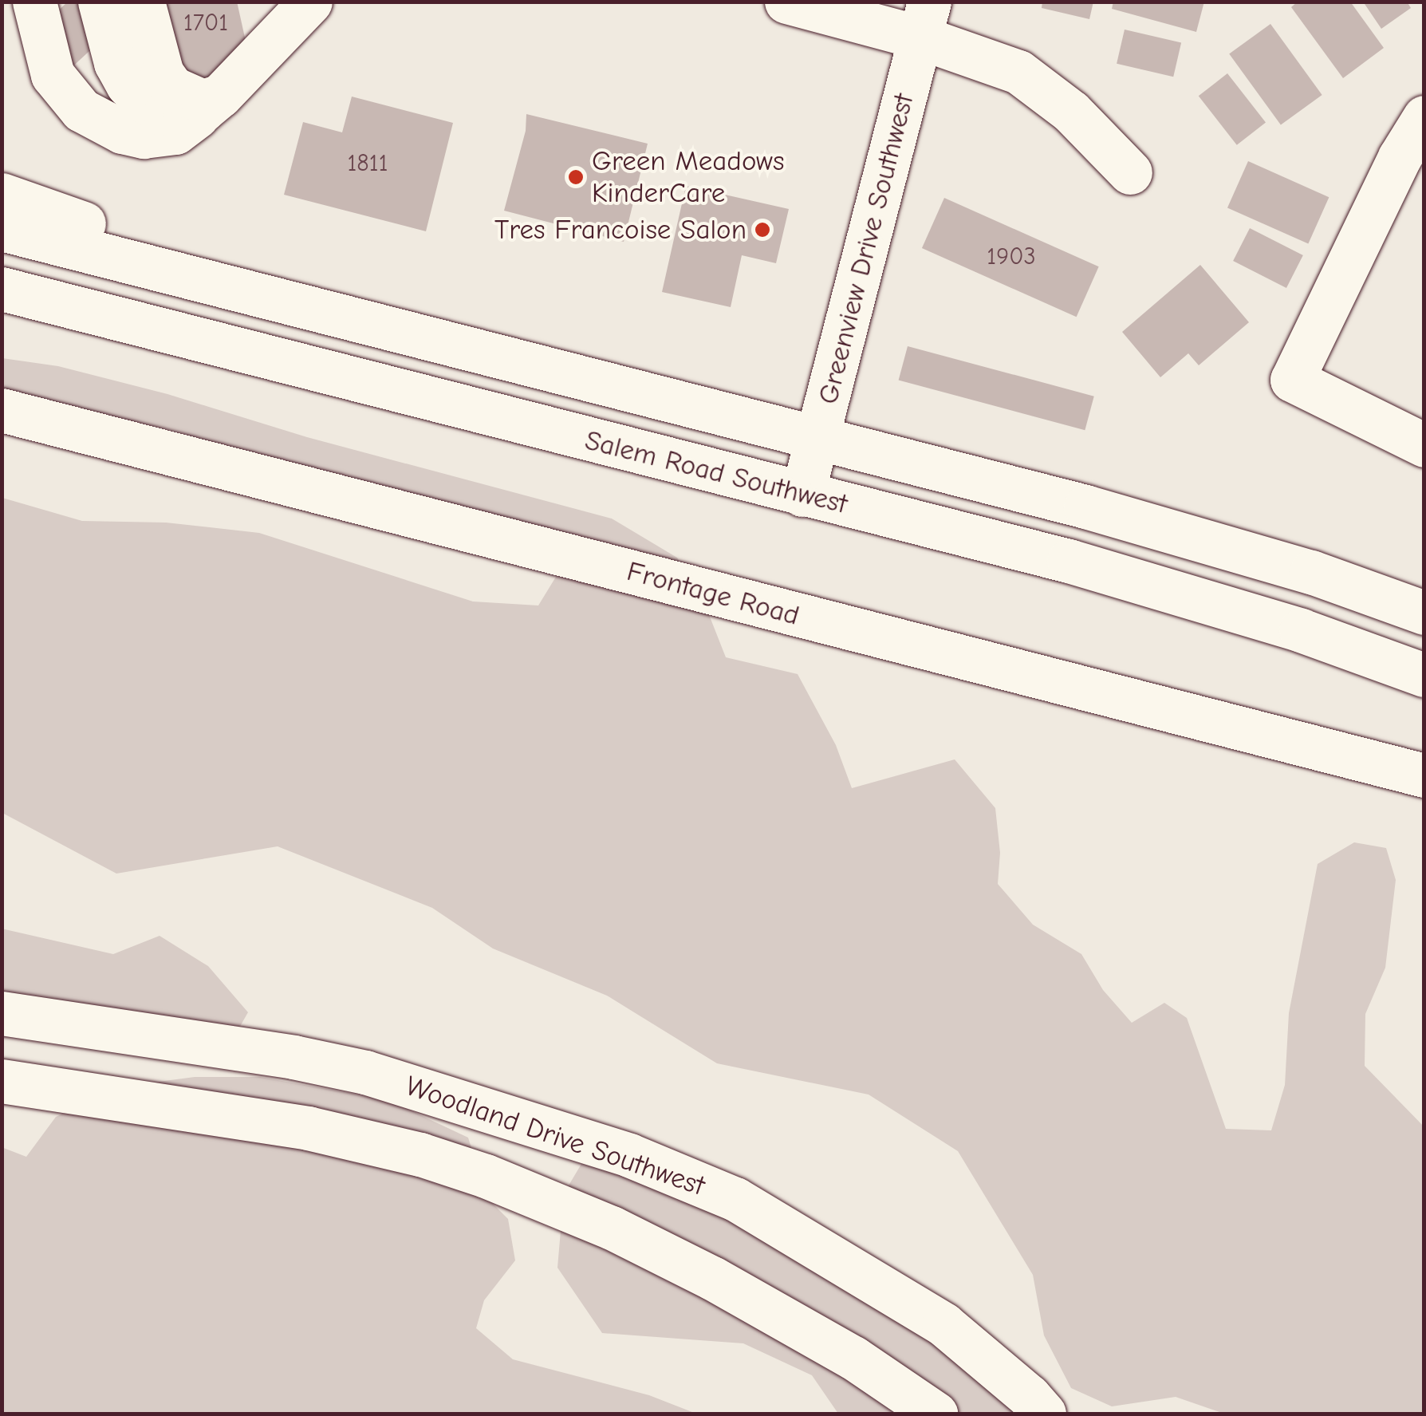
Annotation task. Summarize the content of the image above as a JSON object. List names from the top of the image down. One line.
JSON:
{"streets":{"street":["Greenview Drive Southwest","Salem Road Southwest","Frontage Road","Woodland Drive Southwest"]},"crossings":[["Greenview Drive Southwest","Salem Road Southwest"]],"places":["Green Meadows KinderCare","Tres Francoise Salon"],"house_numbers":["1701","1811","1903"]}
